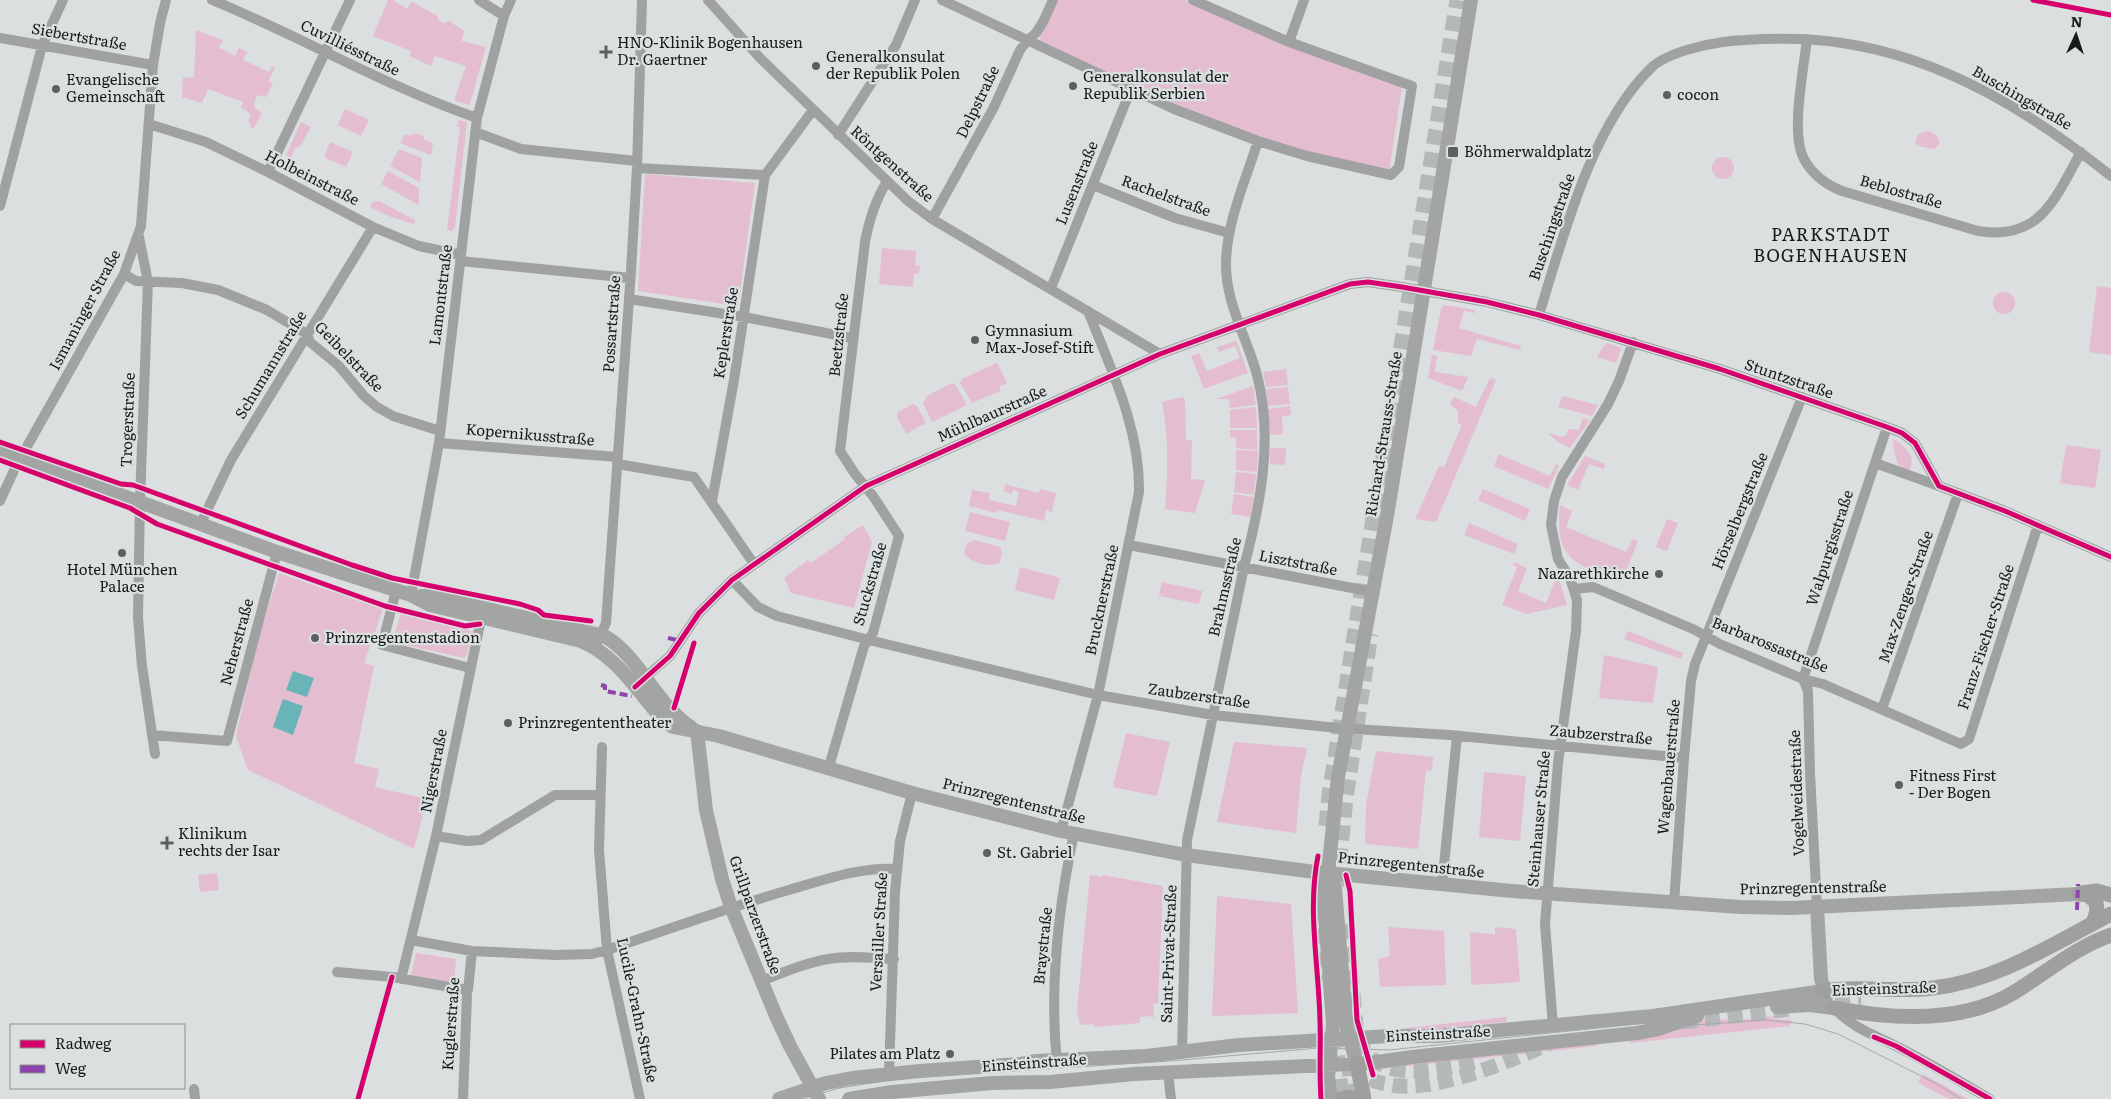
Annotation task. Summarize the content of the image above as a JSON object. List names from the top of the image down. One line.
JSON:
{"streets":{"highway":["Einsteinstraße"],"main road":["Richard-Strauss-Straße","Prinzregentenstraße","Grillparzerstraße"],"street":["Siebertstraße","Cuvilliésstraße","Buschingstraße","Delpstraße","Röntgenstraße","Holbeinstraße","Lusenstraße","Beblostraße","Rachelstraße","Lamontstraße","Ismaninger Straße","Possartstraße","Keplerstraße","Beetzstraße","Geibelstraße","Schumannstraße","Stuntzstraße","Mühlbaurstraße","Trogerstraße","Kopernikusstraße","Hörselbergstraße","Walpurgisstraße","Lisztstraße","Stuckstraße","Brahmsstraße","Max-Zenger-Straße","Brucknerstraße","Franz-Fischer-Straße","Neherstraße","Barbarossastraße","Zaubzerstraße","Wagenbauerstraße","Nigerstraße","Vogelweidestraße","Steinhauser Straße","Versailler Straße","Braystraße","Saint-Privat-Straße","Lucile-Grahn-Straße","Kuglerstraße"]},"crossings":[["Siebertstraße","Ismaninger Straße"],["Cuvilliésstraße","Lamontstraße"],["Buschingstraße","Beblostraße"],["Buschingstraße","Stuntzstraße"],["Delpstraße","Röntgenstraße"],["Röntgenstraße","Lusenstraße"],["Röntgenstraße","Keplerstraße"],["Röntgenstraße","Beetzstraße"],["Röntgenstraße","Mühlbaurstraße"],["Holbeinstraße","Lamontstraße"],["Holbeinstraße","Ismaninger Straße"],["Holbeinstraße","Possartstraße"],["Holbeinstraße","Schumannstraße"],["Lusenstraße","Rachelstraße"],["Rachelstraße","Brahmsstraße"],["Lamontstraße","Geibelstraße"],["Lamontstraße","Kopernikusstraße"],["Lamontstraße","Prinzregentenstraße"],["Ismaninger Straße","Geibelstraße"],["Ismaninger Straße","Trogerstraße"],["Ismaninger Straße","Prinzregentenstraße"],["Possartstraße","Kopernikusstraße"],["Possartstraße","Prinzregentenstraße"],["Keplerstraße","Kopernikusstraße"],["Beetzstraße","Mühlbaurstraße"],["Beetzstraße","Stuckstraße"],["Geibelstraße","Schumannstraße"],["Geibelstraße","Trogerstraße"],["Schumannstraße","Prinzregentenstraße"],["Stuntzstraße","Mühlbaurstraße"],["Stuntzstraße","Richard-Strauss-Straße"],["Stuntzstraße","Hörselbergstraße"],["Stuntzstraße","Walpurgisstraße"],["Stuntzstraße","Steinhauser Straße"],["Mühlbaurstraße","Richard-Strauss-Straße"],["Mühlbaurstraße","Stuckstraße"],["Mühlbaurstraße","Brahmsstraße"],["Mühlbaurstraße","Brucknerstraße"],["Mühlbaurstraße","Zaubzerstraße"],["Mühlbaurstraße","Prinzregentenstraße"],["Trogerstraße","Neherstraße"],["Trogerstraße","Prinzregentenstraße"],["Richard-Strauss-Straße","Lisztstraße"],["Richard-Strauss-Straße","Zaubzerstraße"],["Richard-Strauss-Straße","Prinzregentenstraße"],["Richard-Strauss-Straße","Einsteinstraße"],["Hörselbergstraße","Barbarossastraße"],["Hörselbergstraße","Wagenbauerstraße"],["Walpurgisstraße","Barbarossastraße"],["Walpurgisstraße","Vogelweidestraße"],["Lisztstraße","Brahmsstraße"],["Lisztstraße","Brucknerstraße"],["Stuckstraße","Zaubzerstraße"],["Stuckstraße","Prinzregentenstraße"],["Brahmsstraße","Zaubzerstraße"],["Brahmsstraße","Prinzregentenstraße"],["Brahmsstraße","Saint-Privat-Straße"],["Max-Zenger-Straße","Barbarossastraße"],["Brucknerstraße","Zaubzerstraße"],["Brucknerstraße","Prinzregentenstraße"],["Brucknerstraße","Braystraße"],["Franz-Fischer-Straße","Barbarossastraße"],["Neherstraße","Prinzregentenstraße"],["Barbarossastraße","Wagenbauerstraße"],["Barbarossastraße","Vogelweidestraße"],["Barbarossastraße","Steinhauser Straße"],["Zaubzerstraße","Wagenbauerstraße"],["Zaubzerstraße","Steinhauser Straße"],["Wagenbauerstraße","Prinzregentenstraße"],["Nigerstraße","Prinzregentenstraße"],["Vogelweidestraße","Prinzregentenstraße"],["Prinzregentenstraße","Steinhauser Straße"],["Prinzregentenstraße","Grillparzerstraße"],["Prinzregentenstraße","Versailler Straße"],["Prinzregentenstraße","Braystraße"],["Prinzregentenstraße","Saint-Privat-Straße"],["Steinhauser Straße","Einsteinstraße"],["Grillparzerstraße","Einsteinstraße"],["Versailler Straße","Einsteinstraße"],["Braystraße","Einsteinstraße"],["Saint-Privat-Straße","Einsteinstraße"]],"districts":["PARKSTADT BOGENHAUSEN"],"places":{"health":["HNO-Klinik Bogenhausen Dr. Gaertner","Klinikum rechts der Isar"],"other":["Generalkonsulat der Republik Polen","Generalkonsulat der Republik Serbien","Evangelische Gemeinschaft","cocon","Gymnasium Max-Josef-Stift","Hotel München Palace","Nazarethkirche","Prinzregentenstadion","Prinzregententheater","Fitness First - Der Bogen","St. Gabriel","Pilates am Platz"],"transit":["Böhmerwaldplatz"]},"legend":["Radweg","Weg"],"north":"top"}
